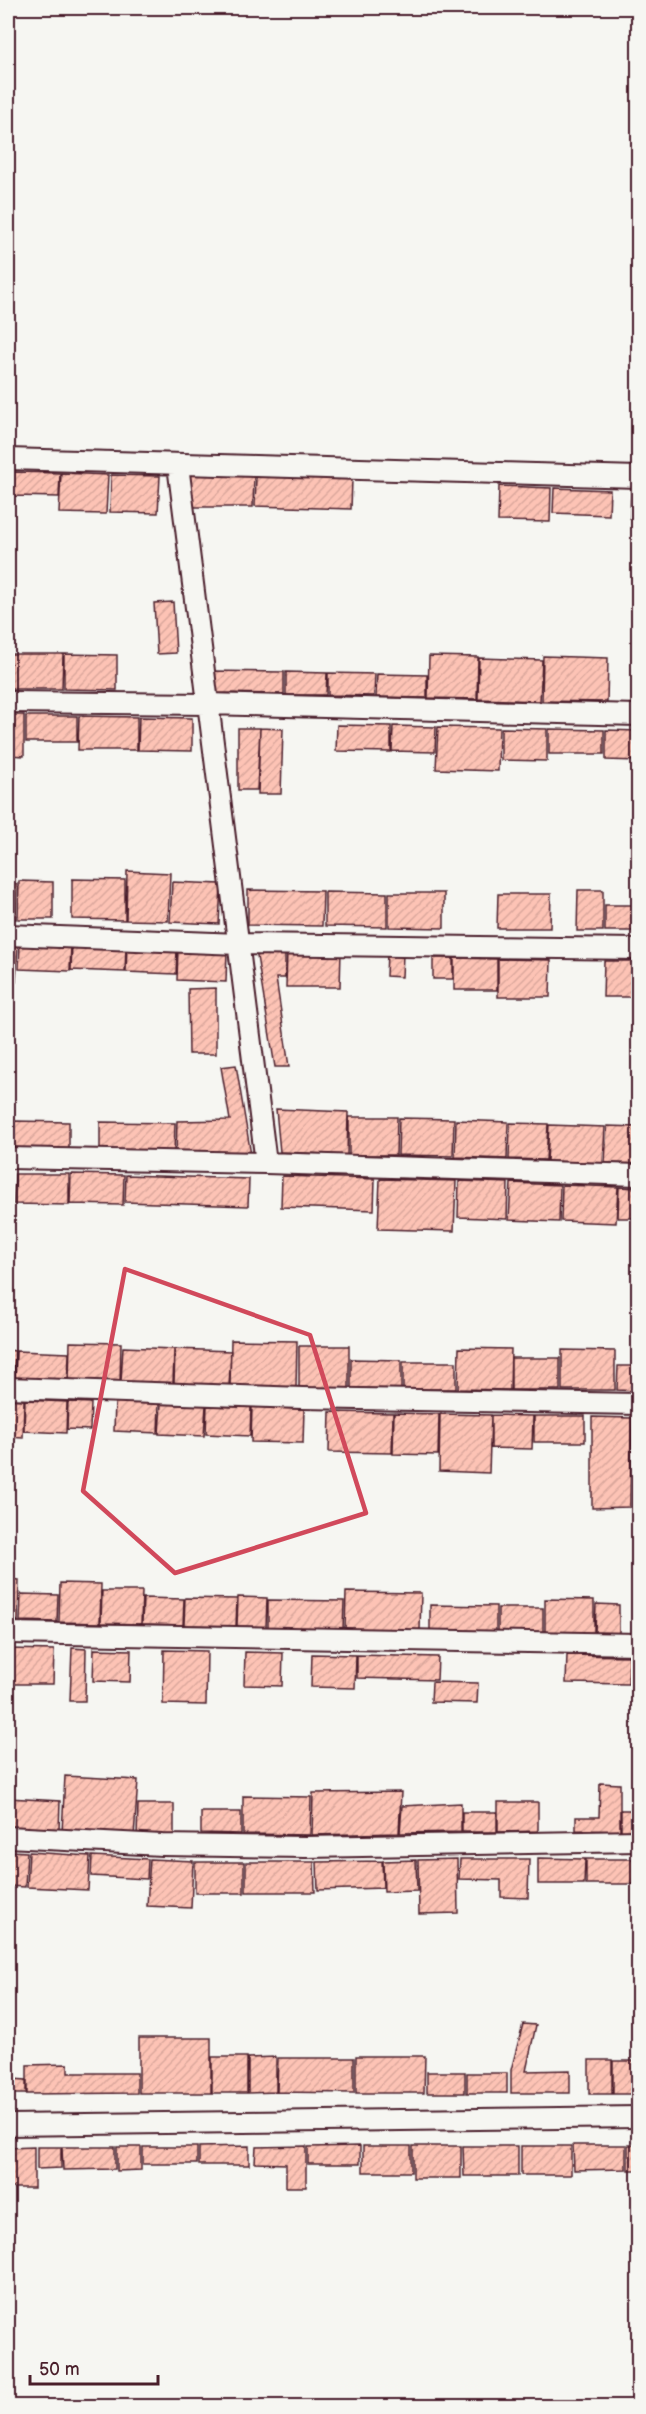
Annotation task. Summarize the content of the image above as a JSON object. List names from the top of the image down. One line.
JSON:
{"scale_bar":"50 m"}
